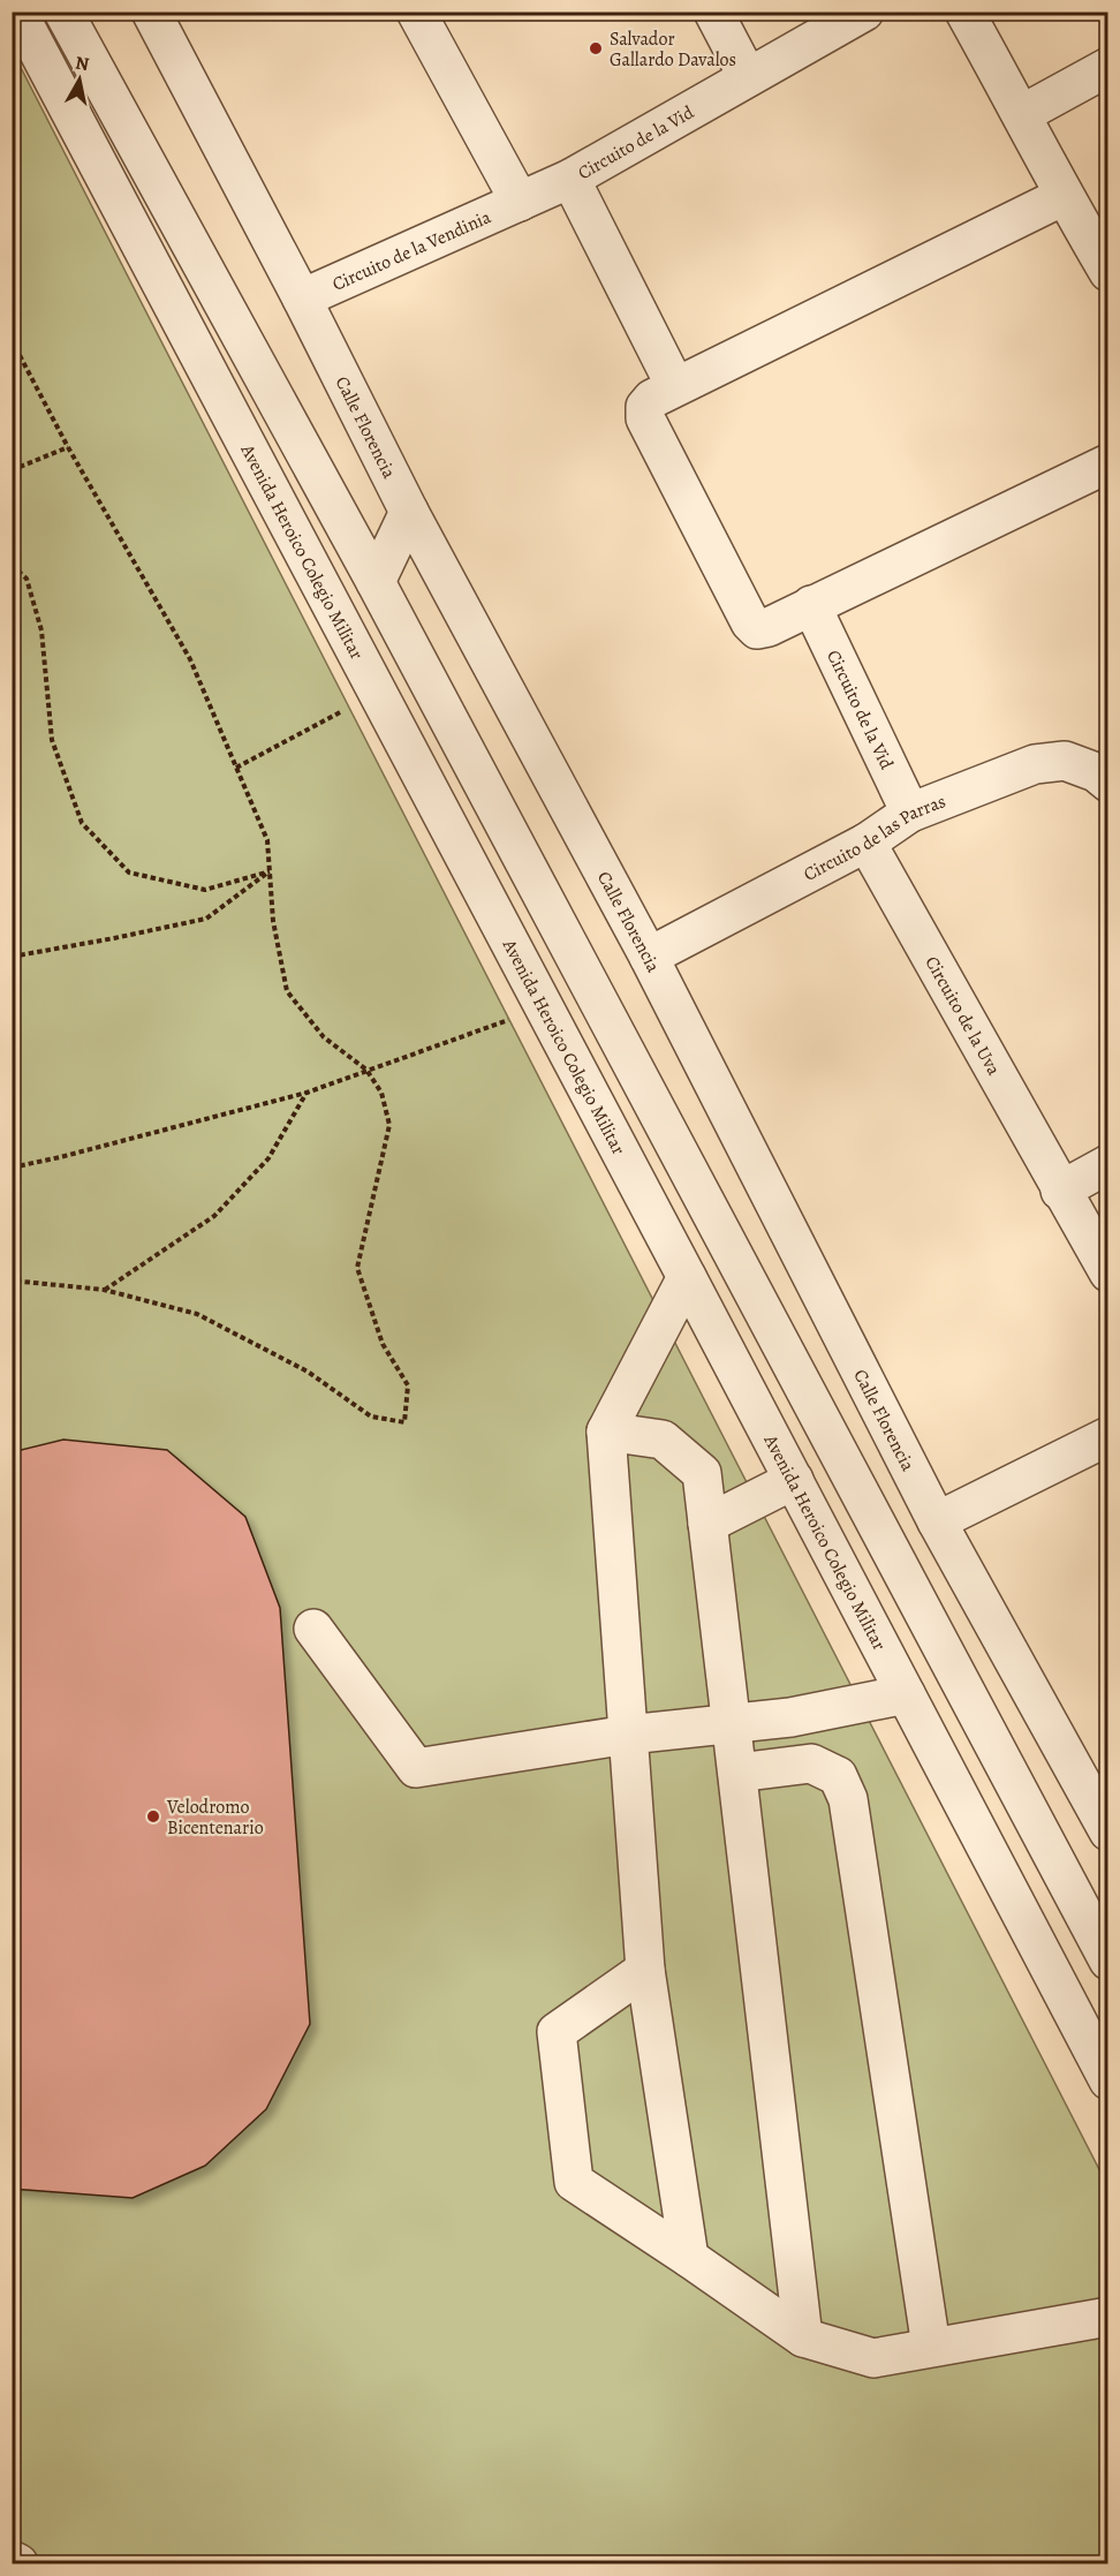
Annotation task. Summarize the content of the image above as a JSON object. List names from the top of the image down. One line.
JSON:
{"streets":{"street":["Circuito de la Vid","Circuito de la Vendinia","Calle Florencia","Avenida Heroico Colegio Militar","Circuito de las Parras","Circuito de la Uva"]},"crossings":[["Circuito de la Vid","Circuito de la Vendinia"],["Circuito de la Vid","Circuito de las Parras"],["Circuito de la Vendinia","Calle Florencia"],["Calle Florencia","Circuito de las Parras"],["Circuito de las Parras","Circuito de la Uva"]],"places":["Salvador Gallardo Davalos","Velodromo Bicentenario"],"north":"top"}
